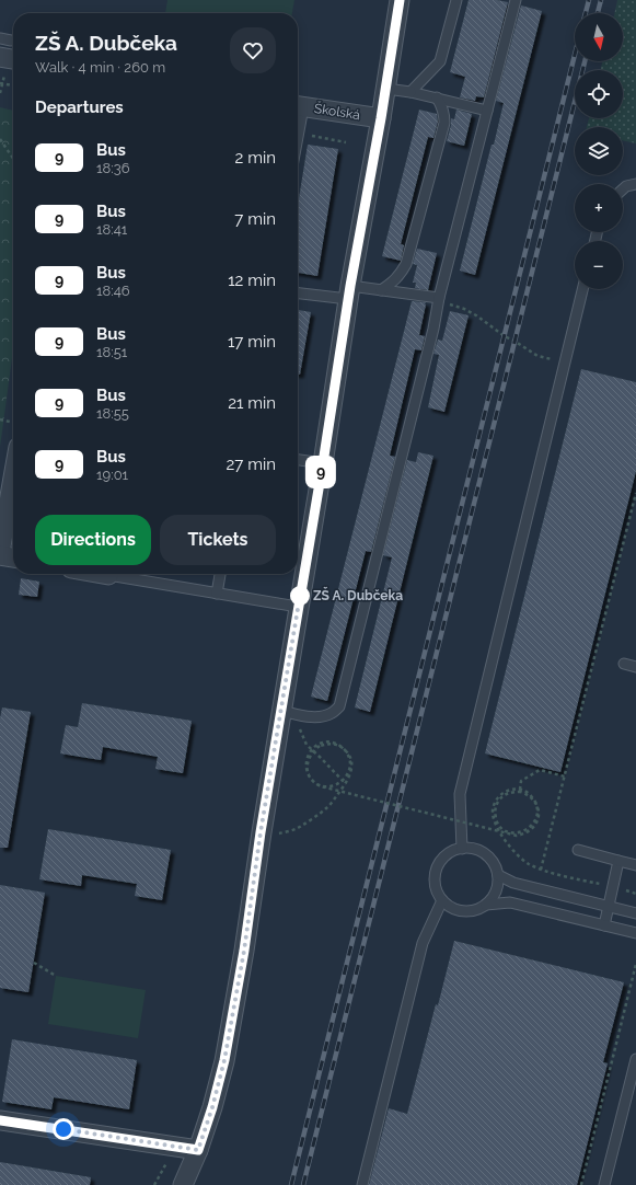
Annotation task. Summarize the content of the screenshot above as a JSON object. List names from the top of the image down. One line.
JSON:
{"streets":{"street":["Školská"]},"places":["ZŠ A. Dubčeka"],"lines":["bus line 9"],"north":"bottom","page":{"on_map":"9","map_buttons":["+","−"],"heading":[["ZŠ A. Dubčeka","Walk · 4 min · 260 m"],"Departures"],"list":[{"mark":"9","name":"Bus","note":"18:36","value":"2 min"},{"mark":"9","name":"Bus","note":"18:41","value":"7 min"},{"mark":"9","name":"Bus","note":"18:46","value":"12 min"},{"mark":"9","name":"Bus","note":"18:51","value":"17 min"},{"mark":"9","name":"Bus","note":"18:55","value":"21 min"},{"mark":"9","name":"Bus","note":"19:01","value":"27 min"}],"buttons":["Directions","Tickets"]}}
